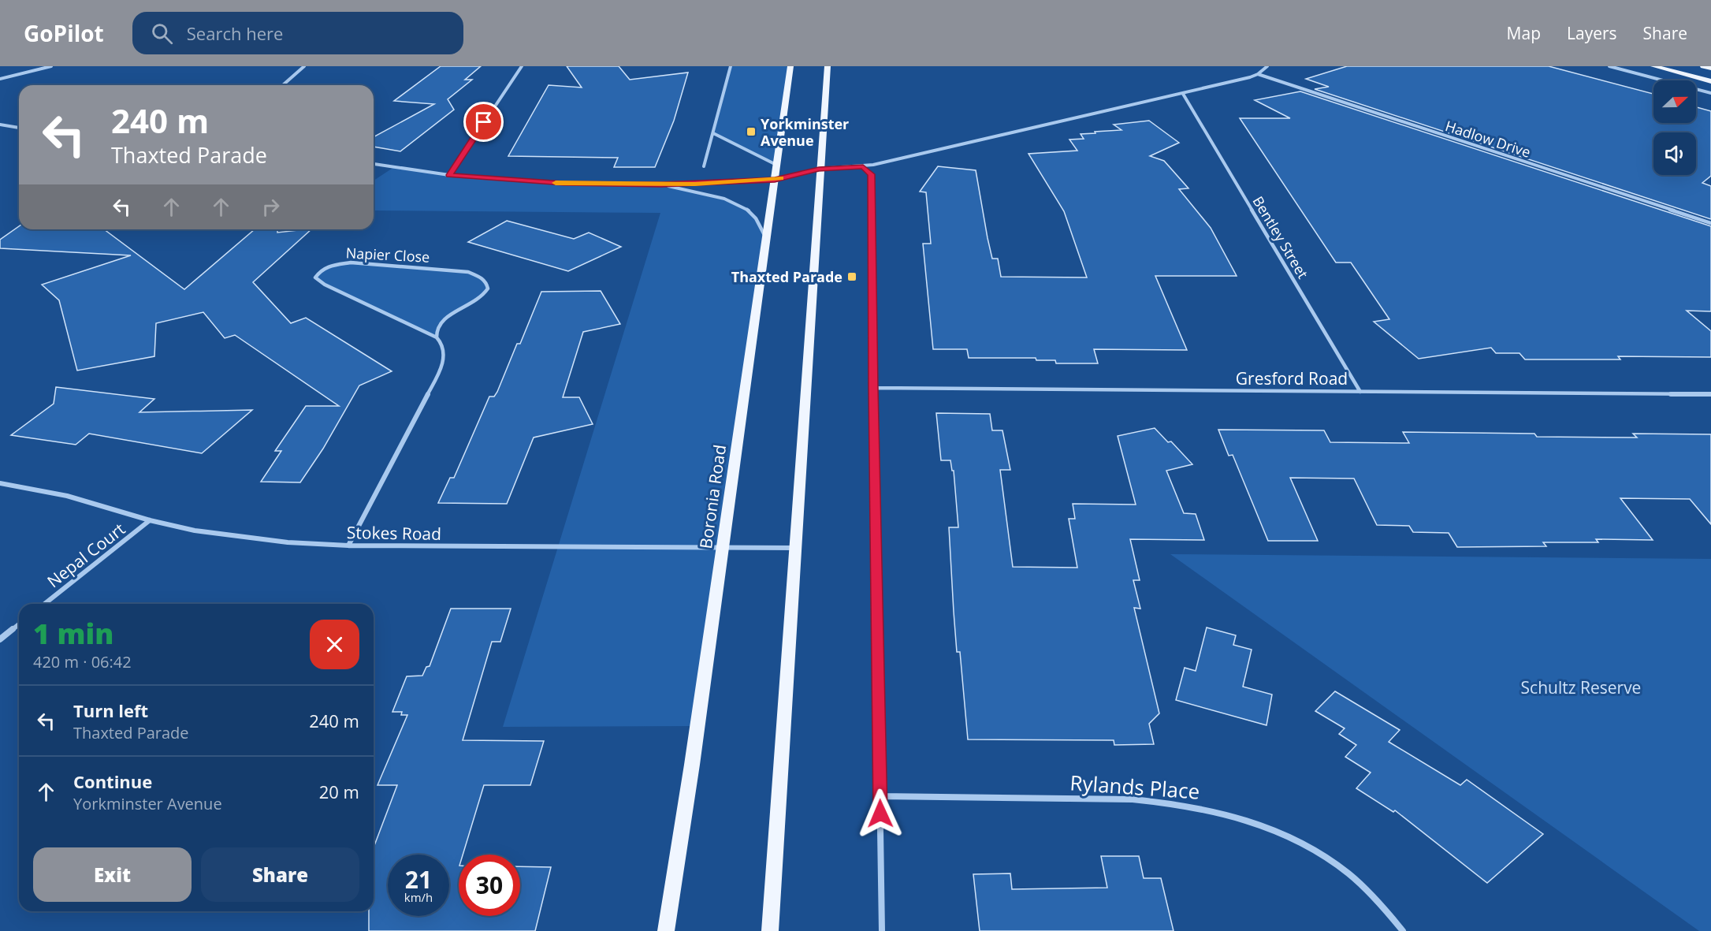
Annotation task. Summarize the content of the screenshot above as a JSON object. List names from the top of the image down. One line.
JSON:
{"streets":{"main road":["Boronia Road"],"street":["Hadlow Drive","Bentley Street","Napier Close","Gresford Road","Stokes Road","Nepal Court","Rylands Place"]},"crossings":[["Bentley Street","Gresford Road"],["Boronia Road","Stokes Road"],["Stokes Road","Nepal Court"]],"parks":["Schultz Reserve"],"places":{"transit":["Yorkminster Avenue","Thaxted Parade"]},"north":"right","page":{"header":"GoPilot","search":"Search here","nav":["Map","Layers","Share"],"turn":["240 m","Thaxted Parade"],"heading":["1 min","420 m · 06:42"],"list":[{"name":"Turn left","note":"Thaxted Parade","value":"240 m"},{"name":"Continue","note":"Yorkminster Avenue","value":"20 m"}],"buttons":["Exit","Share"],"speed":"21 km/h","limit":"30"}}
